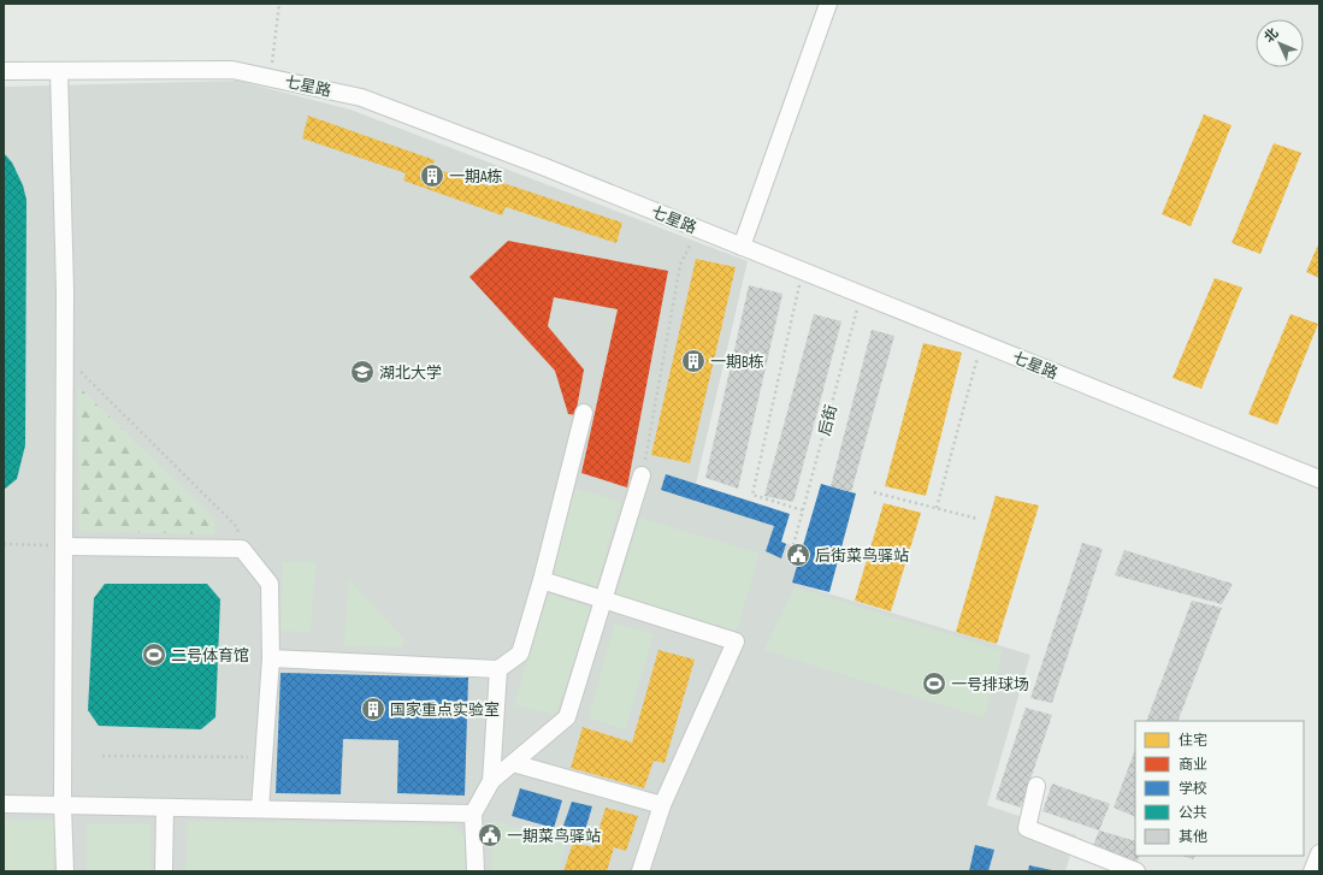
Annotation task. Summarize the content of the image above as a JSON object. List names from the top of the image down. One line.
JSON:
{"streets":{"street":["七星路"],"path":["后街"]},"crossings":[["七星路","后街"]],"places":{"building":["一期A栋","一期B栋","国家重点实验室"],"school or university":["湖北大学"],"public building":["后街菜鸟驿站","一期菜鸟驿站"],"sports":["二号体育馆","一号排球场"]},"legend":["住宅","商业","学校","公共","其他"],"north":"top left"}
